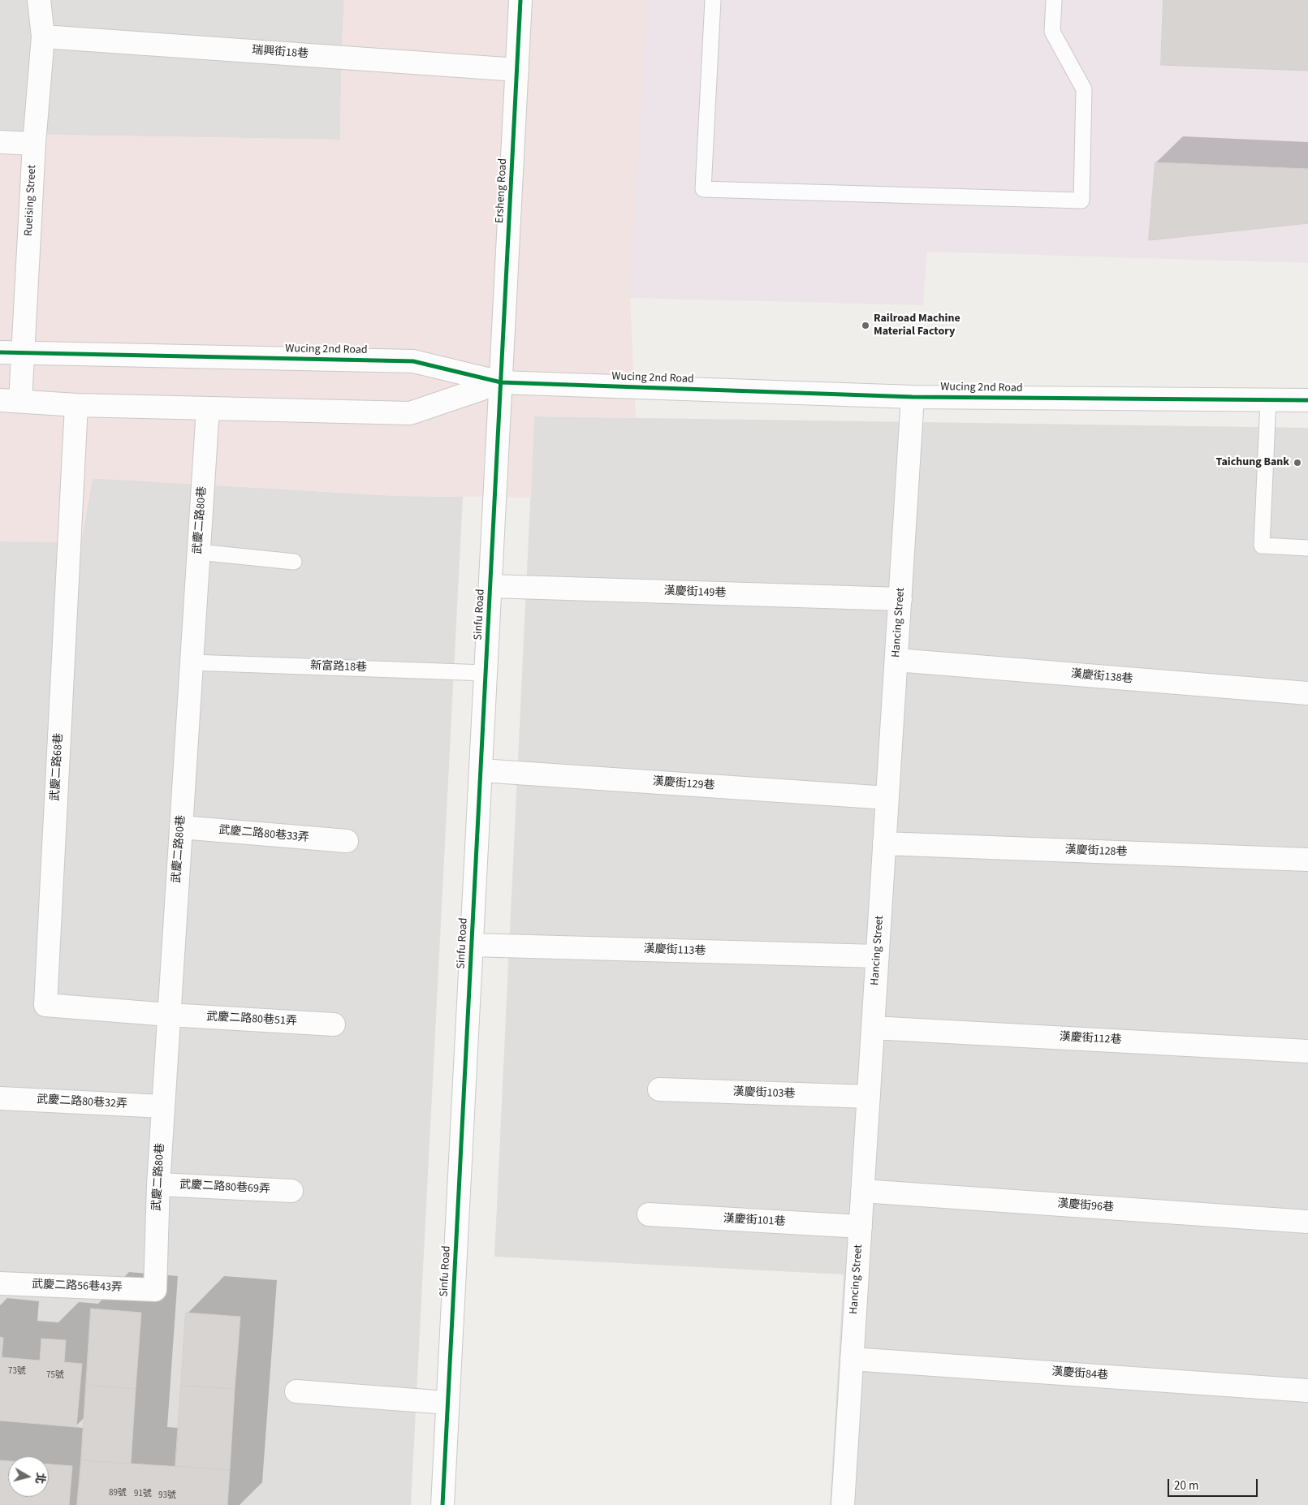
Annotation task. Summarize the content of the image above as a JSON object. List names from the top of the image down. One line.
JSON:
{"streets":{"street":["瑞興街18巷","Ersheng Road","Rueising Street","Wucing 2nd Road","武慶二路80巷","漢慶街149巷","Sinfu Road","Hancing Street","漢慶街138巷","武慶二路68巷","漢慶街129巷","武慶二路80巷33弄","漢慶街128巷","漢慶街113巷","武慶二路80巷51弄","漢慶街112巷","漢慶街103巷","武慶二路80巷32弄","武慶二路80巷69弄","漢慶街96巷","漢慶街101巷","武慶二路56巷43弄","漢慶街84巷"],"lane":["新富路18巷"]},"crossings":[["瑞興街18巷","Ersheng Road"],["瑞興街18巷","Rueising Street"],["Ersheng Road","Wucing 2nd Road"],["Ersheng Road","Sinfu Road"],["Rueising Street","Wucing 2nd Road"],["Wucing 2nd Road","武慶二路80巷"],["Wucing 2nd Road","Sinfu Road"],["Wucing 2nd Road","Hancing Street"],["Wucing 2nd Road","武慶二路68巷"],["武慶二路80巷","新富路18巷"],["武慶二路80巷","武慶二路68巷"],["武慶二路80巷","武慶二路80巷33弄"],["武慶二路80巷","武慶二路80巷51弄"],["武慶二路80巷","武慶二路80巷32弄"],["武慶二路80巷","武慶二路80巷69弄"],["武慶二路80巷","武慶二路56巷43弄"],["漢慶街149巷","Sinfu Road"],["漢慶街149巷","Hancing Street"],["Sinfu Road","新富路18巷"],["Sinfu Road","漢慶街129巷"],["Sinfu Road","漢慶街113巷"],["Hancing Street","漢慶街138巷"],["Hancing Street","漢慶街129巷"],["Hancing Street","漢慶街128巷"],["Hancing Street","漢慶街113巷"],["Hancing Street","漢慶街112巷"],["Hancing Street","漢慶街103巷"],["Hancing Street","漢慶街96巷"],["Hancing Street","漢慶街101巷"],["Hancing Street","漢慶街84巷"],["武慶二路68巷","武慶二路80巷51弄"]],"places":["Railroad Machine Material Factory","Taichung Bank"],"house_numbers":["73號","75號","89號","91號","93號"],"scale_bar":"20 m","north":"right"}
